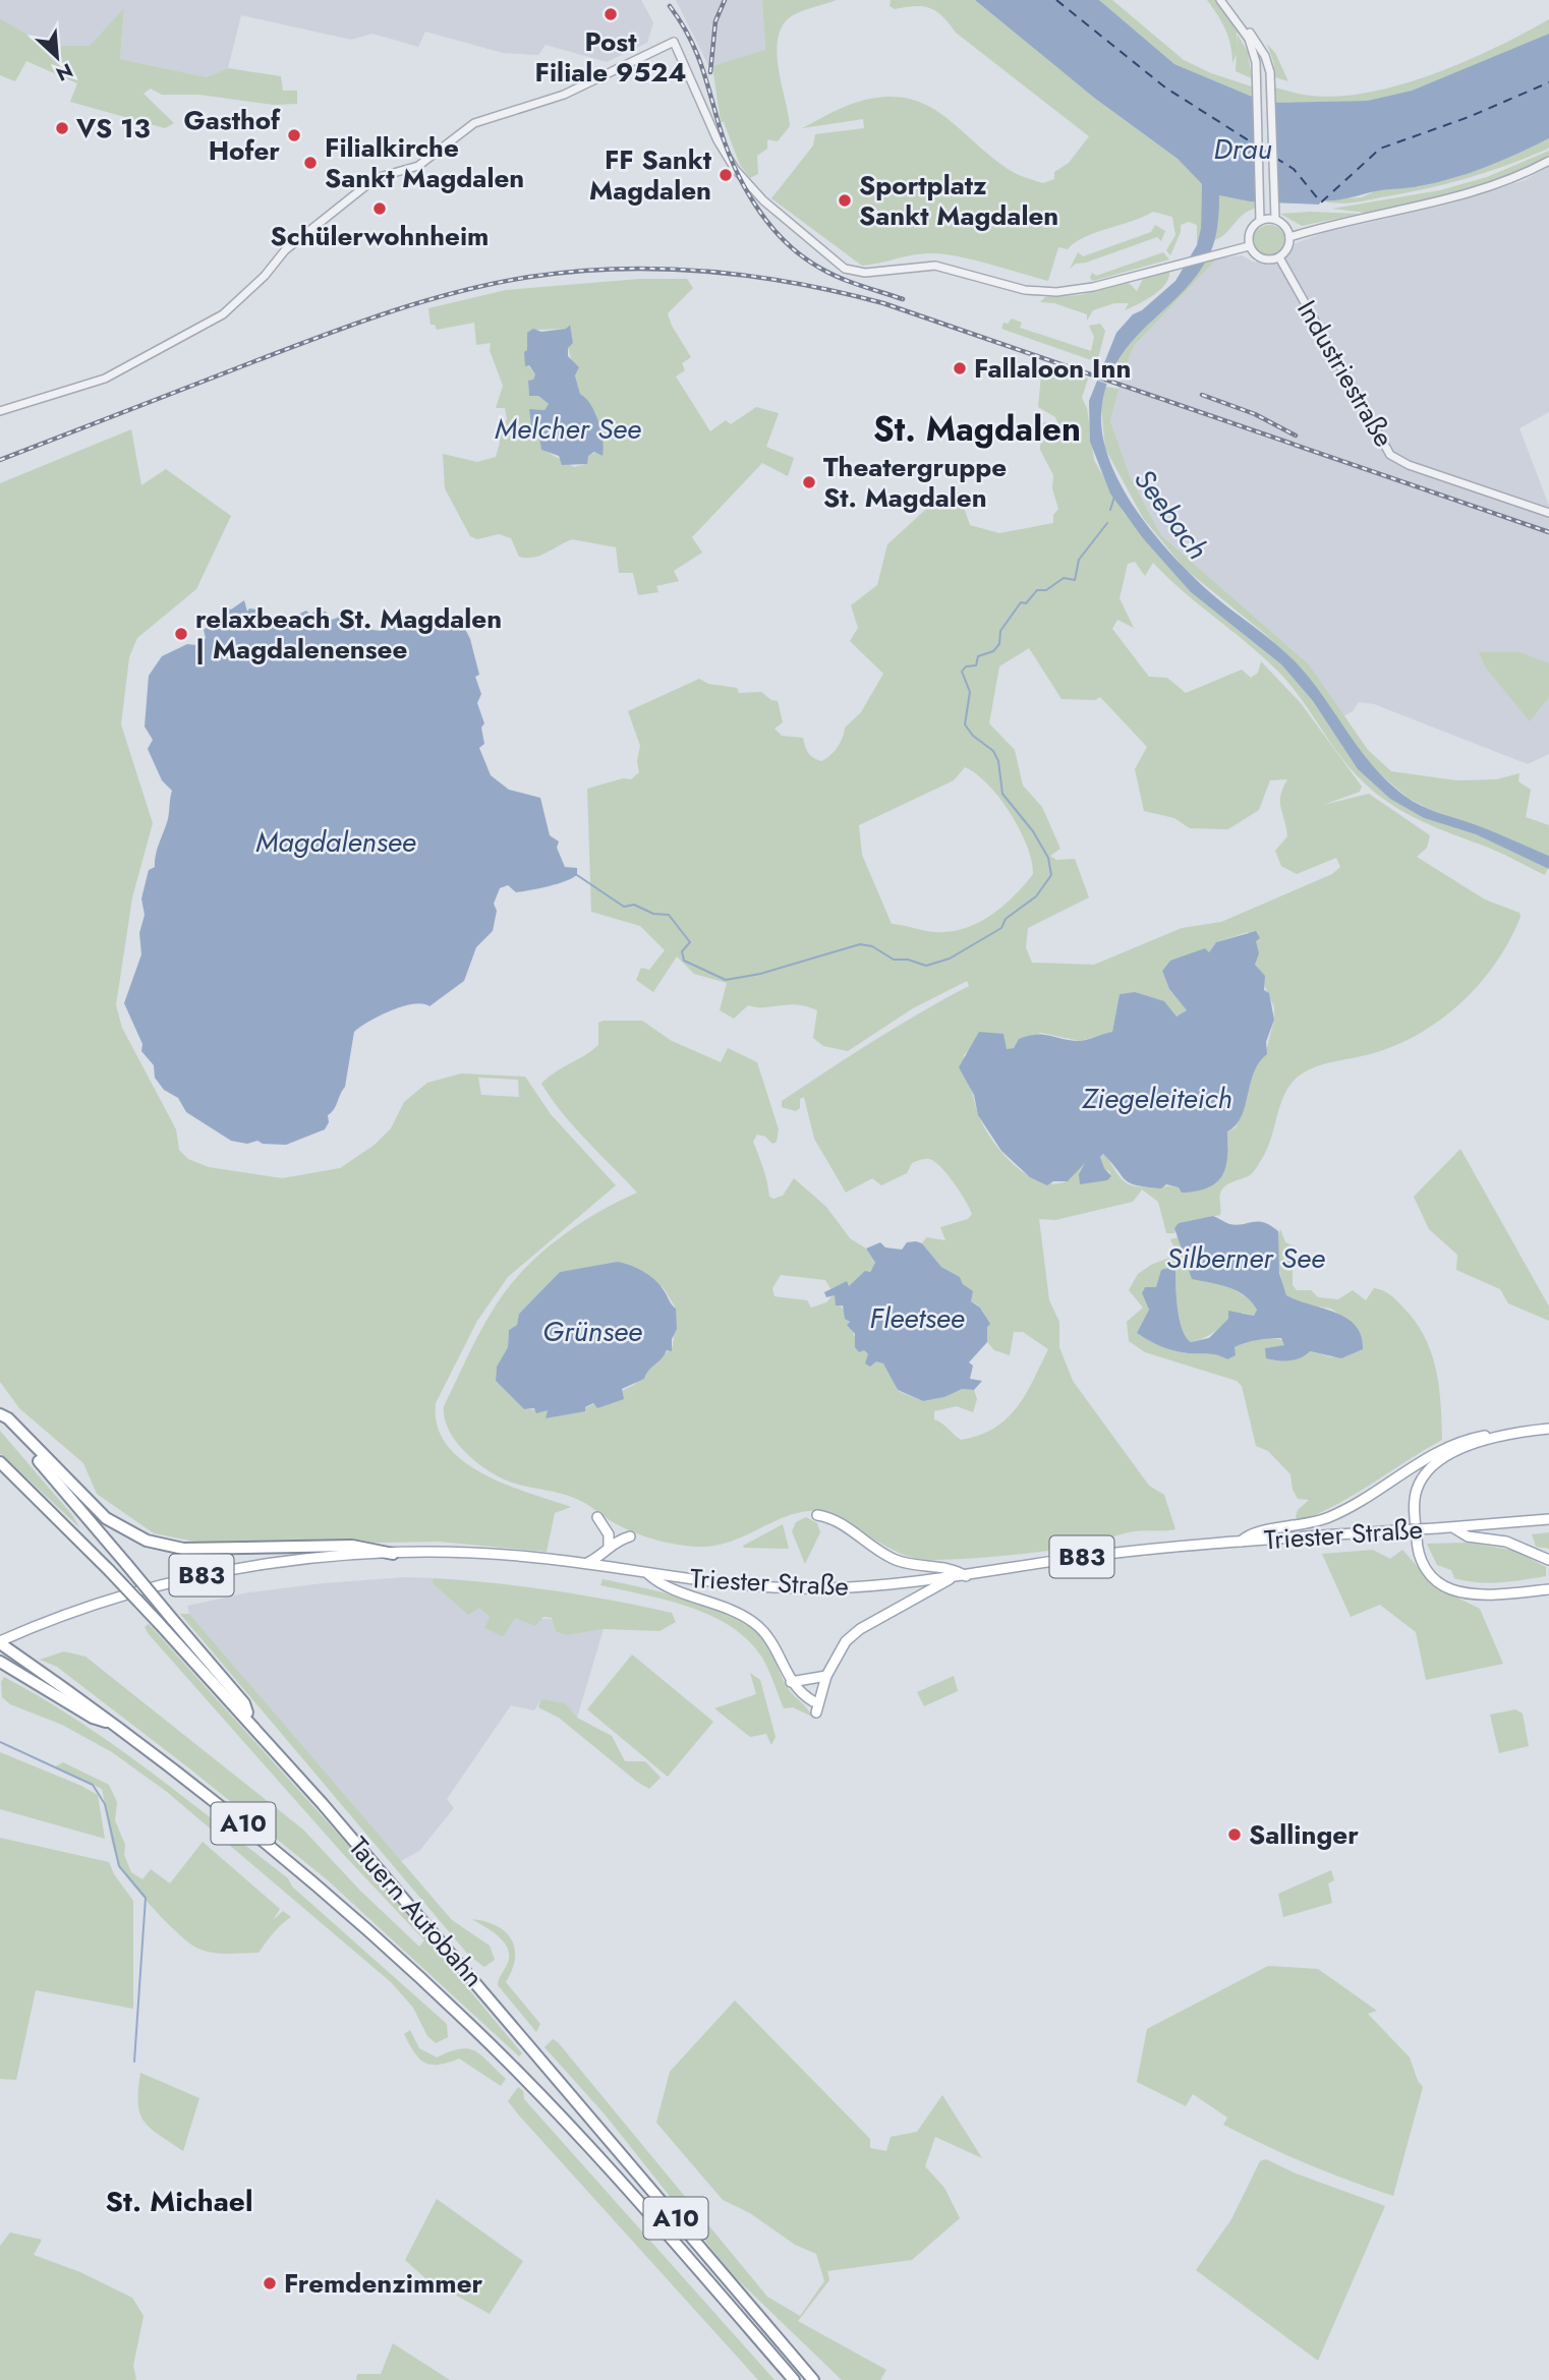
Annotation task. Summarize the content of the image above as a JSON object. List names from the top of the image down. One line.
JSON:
{"streets":{"highway":["A10","Tauern Autobahn"],"main road":["Triester Straße","B83"],"street":["Industriestraße"]},"crossings":[["Triester Straße","Tauern Autobahn"]],"districts":["St. Magdalen","St. Michael"],"water":["Drau","Melcher See","Seebach","Magdalensee","Ziegeleiteich","Silberner See","Fleetsee","Grünsee"],"places":["Post Filiale 9524","VS 13","Gasthof Hofer","Filialkirche Sankt Magdalen","FF Sankt Magdalen","Sportplatz Sankt Magdalen","Schülerwohnheim","Fallaloon Inn","Theatergruppe St. Magdalen","relaxbeach St. Magdalen | Magdalenensee","Sallinger","Fremdenzimmer"],"north":"bottom right"}
